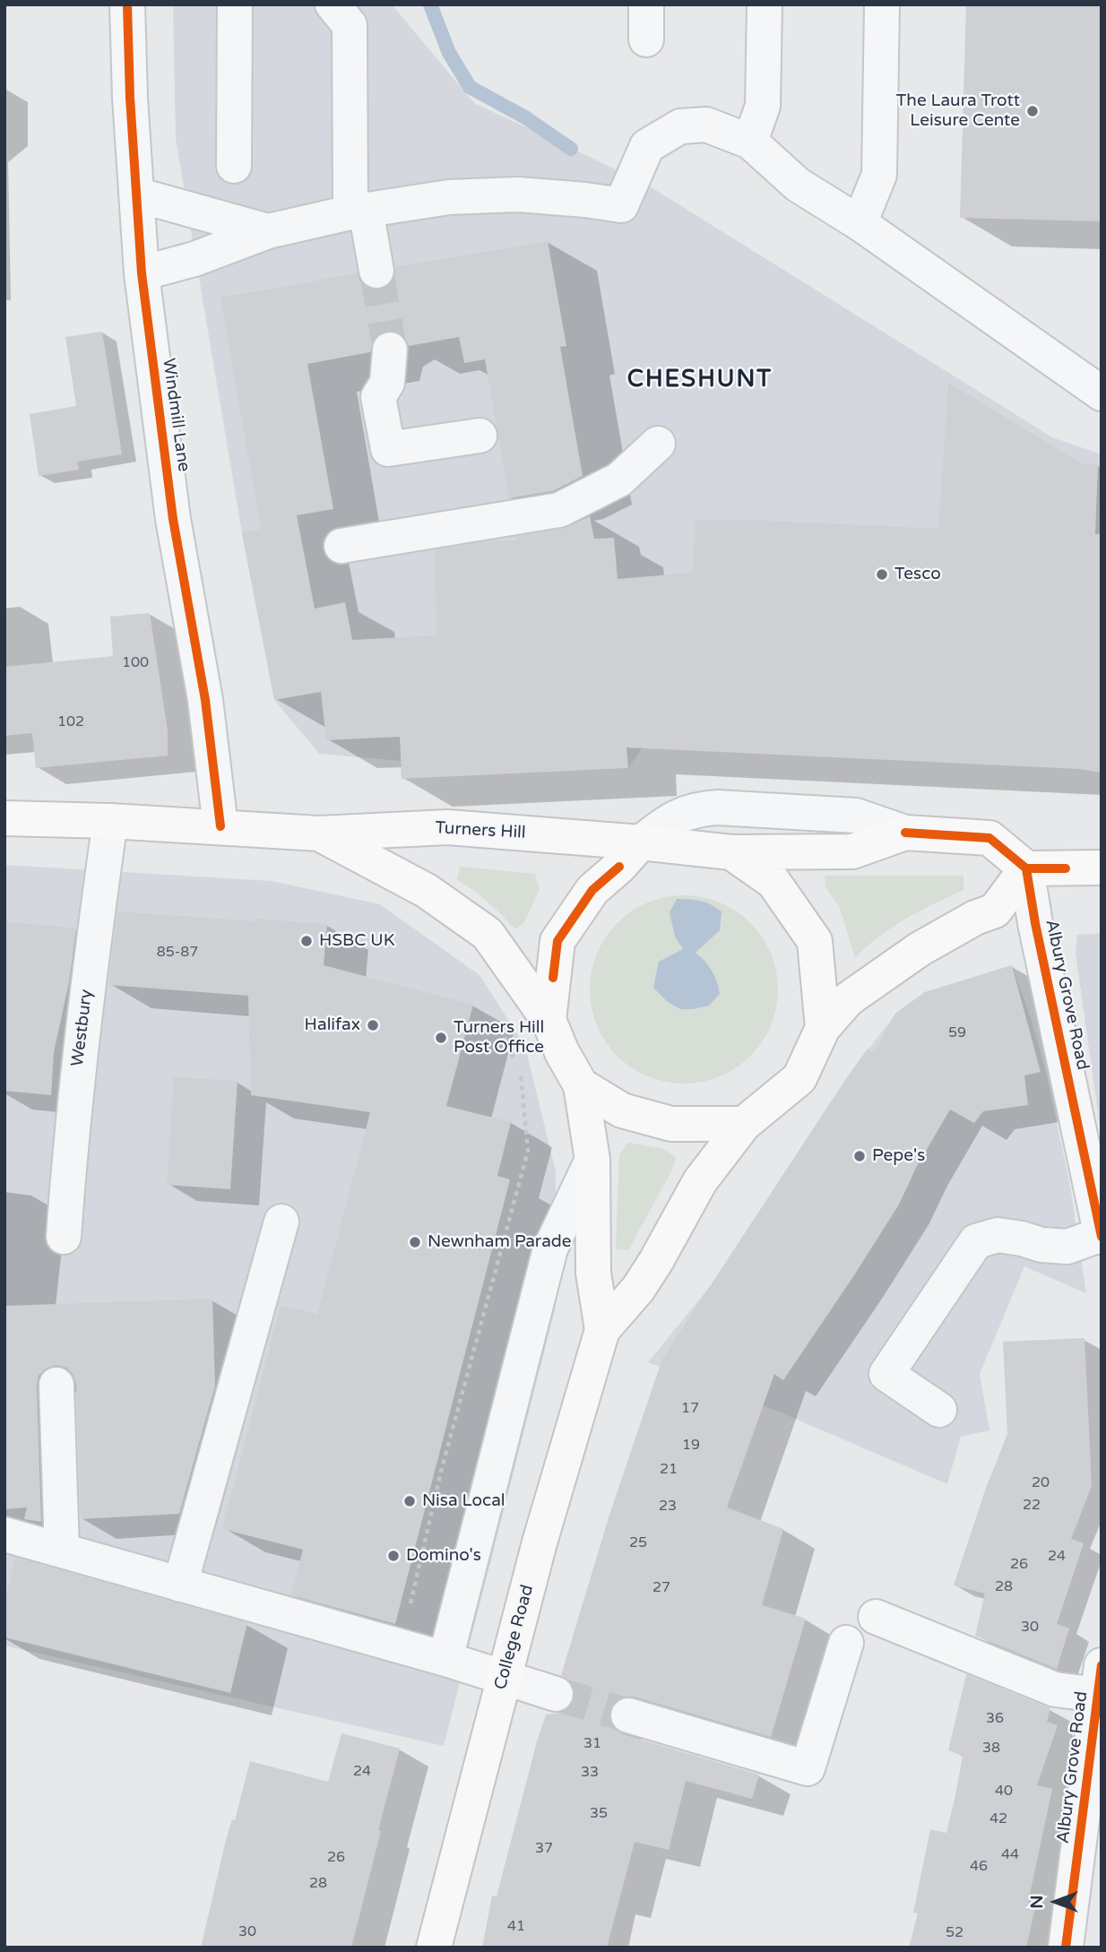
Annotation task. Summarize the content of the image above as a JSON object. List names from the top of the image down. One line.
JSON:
{"streets":{"main road":["Turners Hill","College Road"],"street":["Windmill Lane","Albury Grove Road","Westbury"]},"crossings":[["Windmill Lane","Turners Hill"],["Turners Hill","Westbury"],["Turners Hill","College Road"]],"districts":["CHESHUNT"],"places":["The Laura Trott Leisure Cente","Tesco","HSBC UK","Halifax","Turners Hill Post Office","Pepe's","Newnham Parade","Nisa Local","Domino's"],"house_numbers":["100","102","85-87","59","17","19","21","20","22","23","25","24","26","28","27","30","36","31","38","24","33","40","35","42","37","44","26","46","28","41","30","52"],"north":"left"}
